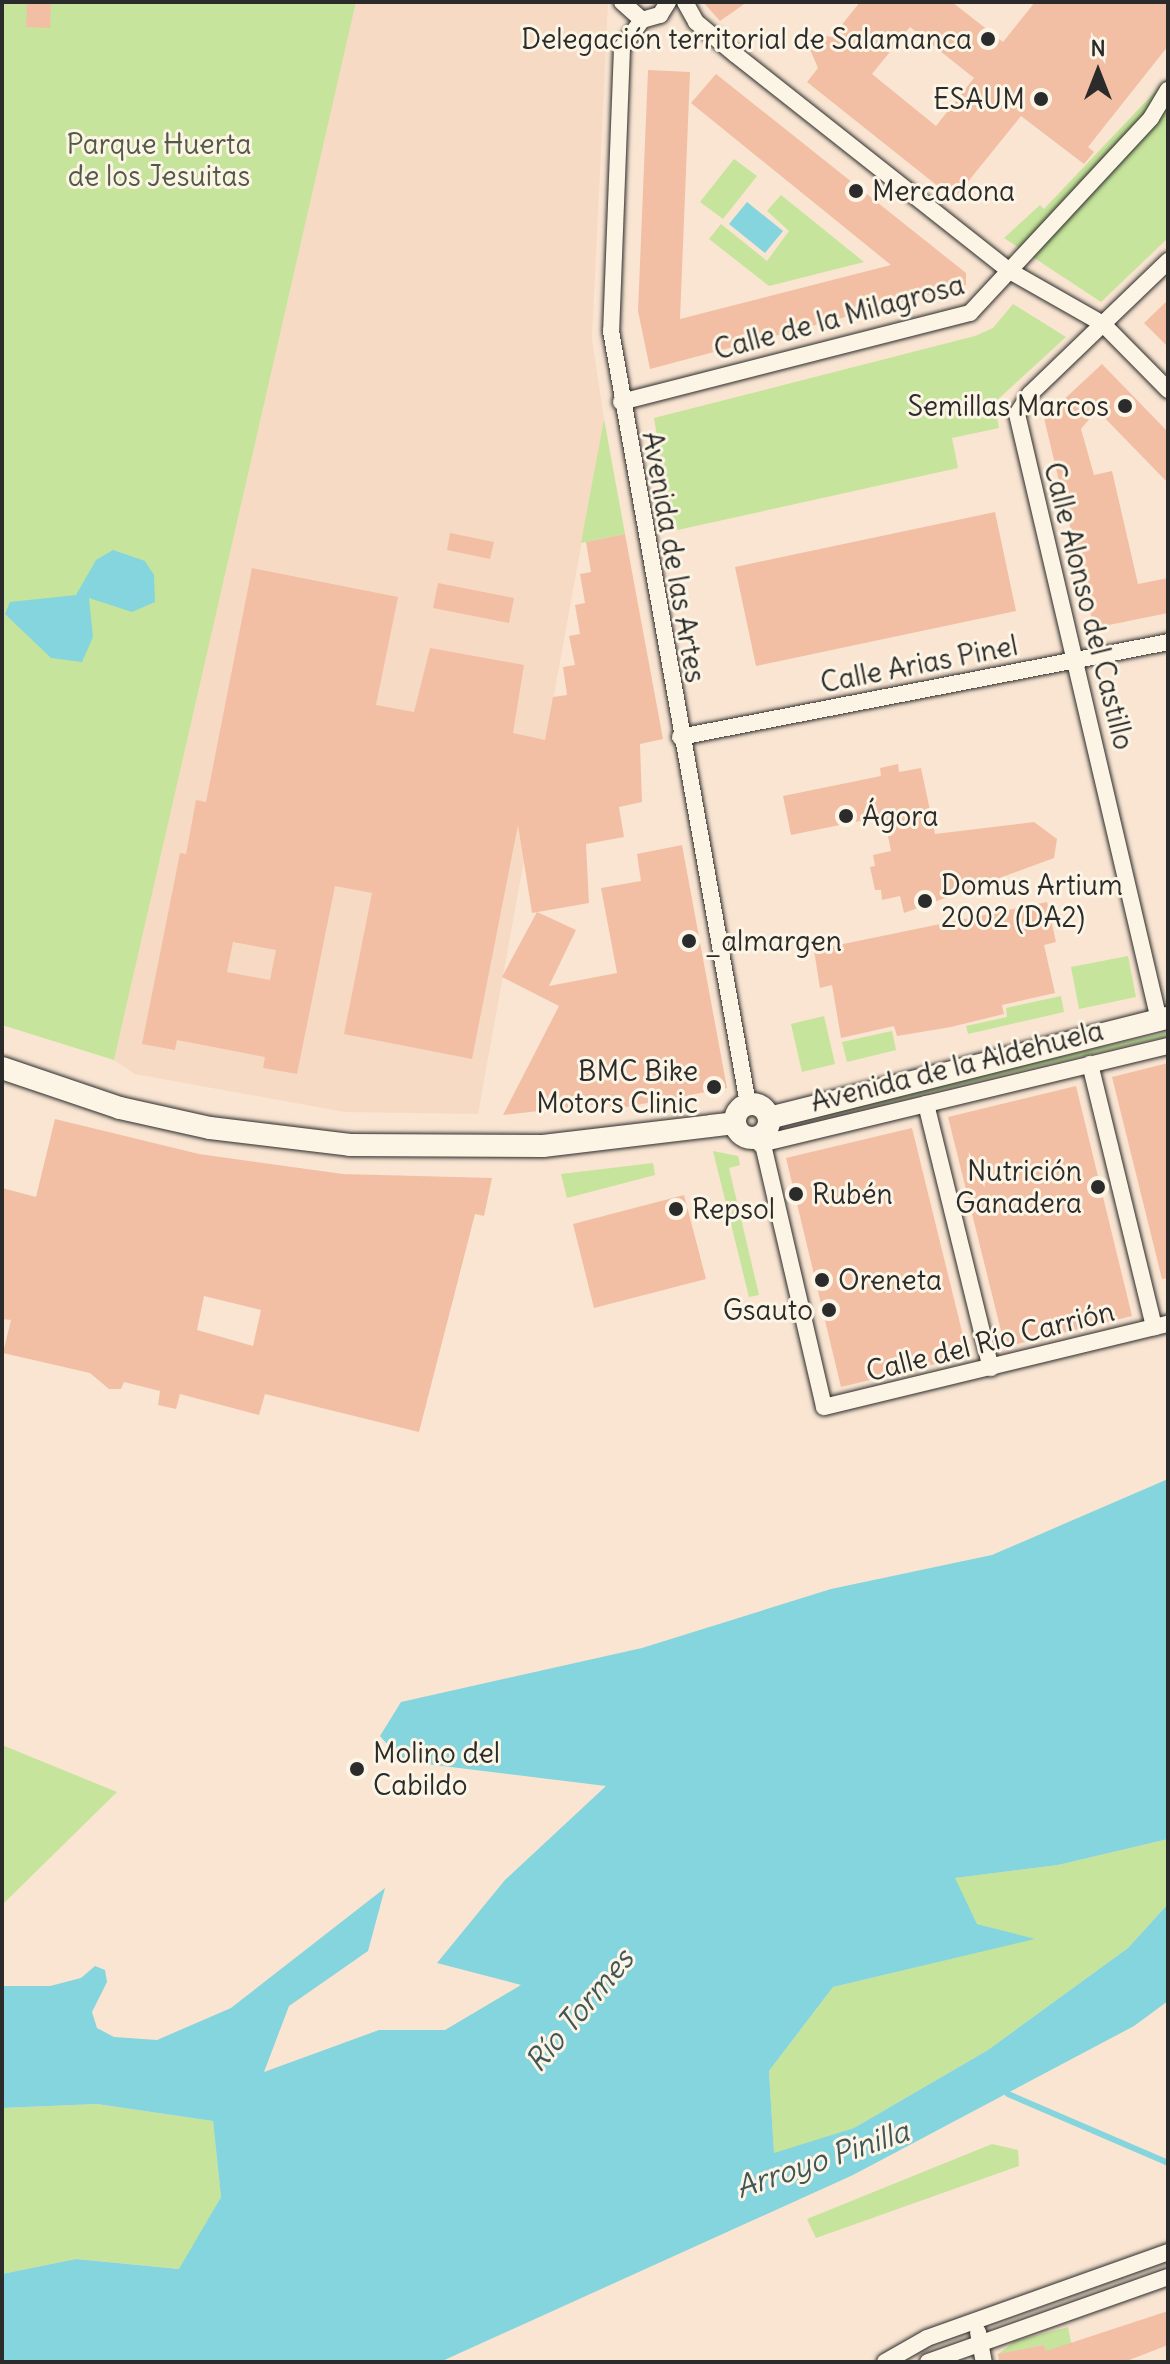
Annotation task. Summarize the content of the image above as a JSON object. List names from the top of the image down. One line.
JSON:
{"streets":{"main road":["Avenida de la Aldehuela"],"street":["Calle de la Milagrosa","Avenida de las Artes","Calle Alonso del Castillo","Calle Arias Pinel","Calle del Río Carrión"]},"crossings":[["Calle de la Milagrosa","Avenida de las Artes"],["Avenida de las Artes","Calle Arias Pinel"],["Calle Alonso del Castillo","Calle Arias Pinel"],["Calle Alonso del Castillo","Avenida de la Aldehuela"],["Avenida de la Aldehuela","Calle del Río Carrión"]],"water":["Río Tormes","Arroyo Pinilla"],"parks":["Parque Huerta de los Jesuitas"],"places":["Delegación territorial de Salamanca","ESAUM","Mercadona","Semillas Marcos","Ágora","Domus Artium 2002 (DA2)","_almargen","BMC Bike Motors Clinic","Nutrición Ganadera","Rubén","Repsol","Oreneta","Gsauto","Molino del Cabildo"],"north":"top"}
